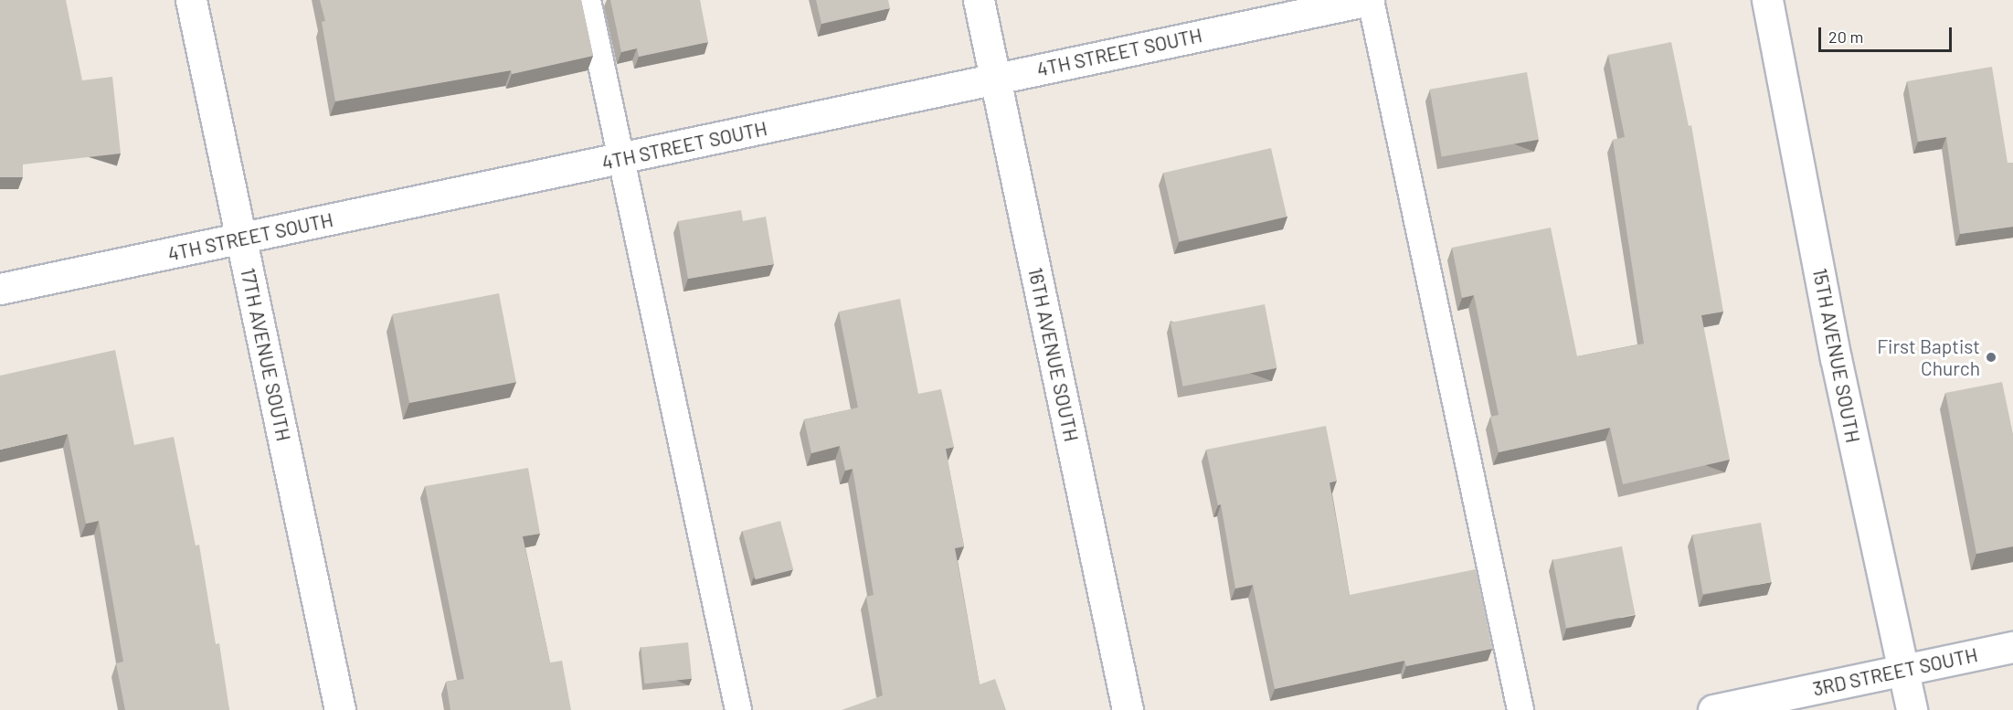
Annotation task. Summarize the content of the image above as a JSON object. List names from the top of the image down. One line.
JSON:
{"streets":{"street":["4TH STREET SOUTH","17TH AVENUE SOUTH","16TH AVENUE SOUTH","15TH AVENUE SOUTH","3RD STREET SOUTH"]},"crossings":[["4TH STREET SOUTH","17TH AVENUE SOUTH"],["4TH STREET SOUTH","16TH AVENUE SOUTH"],["15TH AVENUE SOUTH","3RD STREET SOUTH"]],"places":["First Baptist Church"],"scale_bar":"20 m"}
